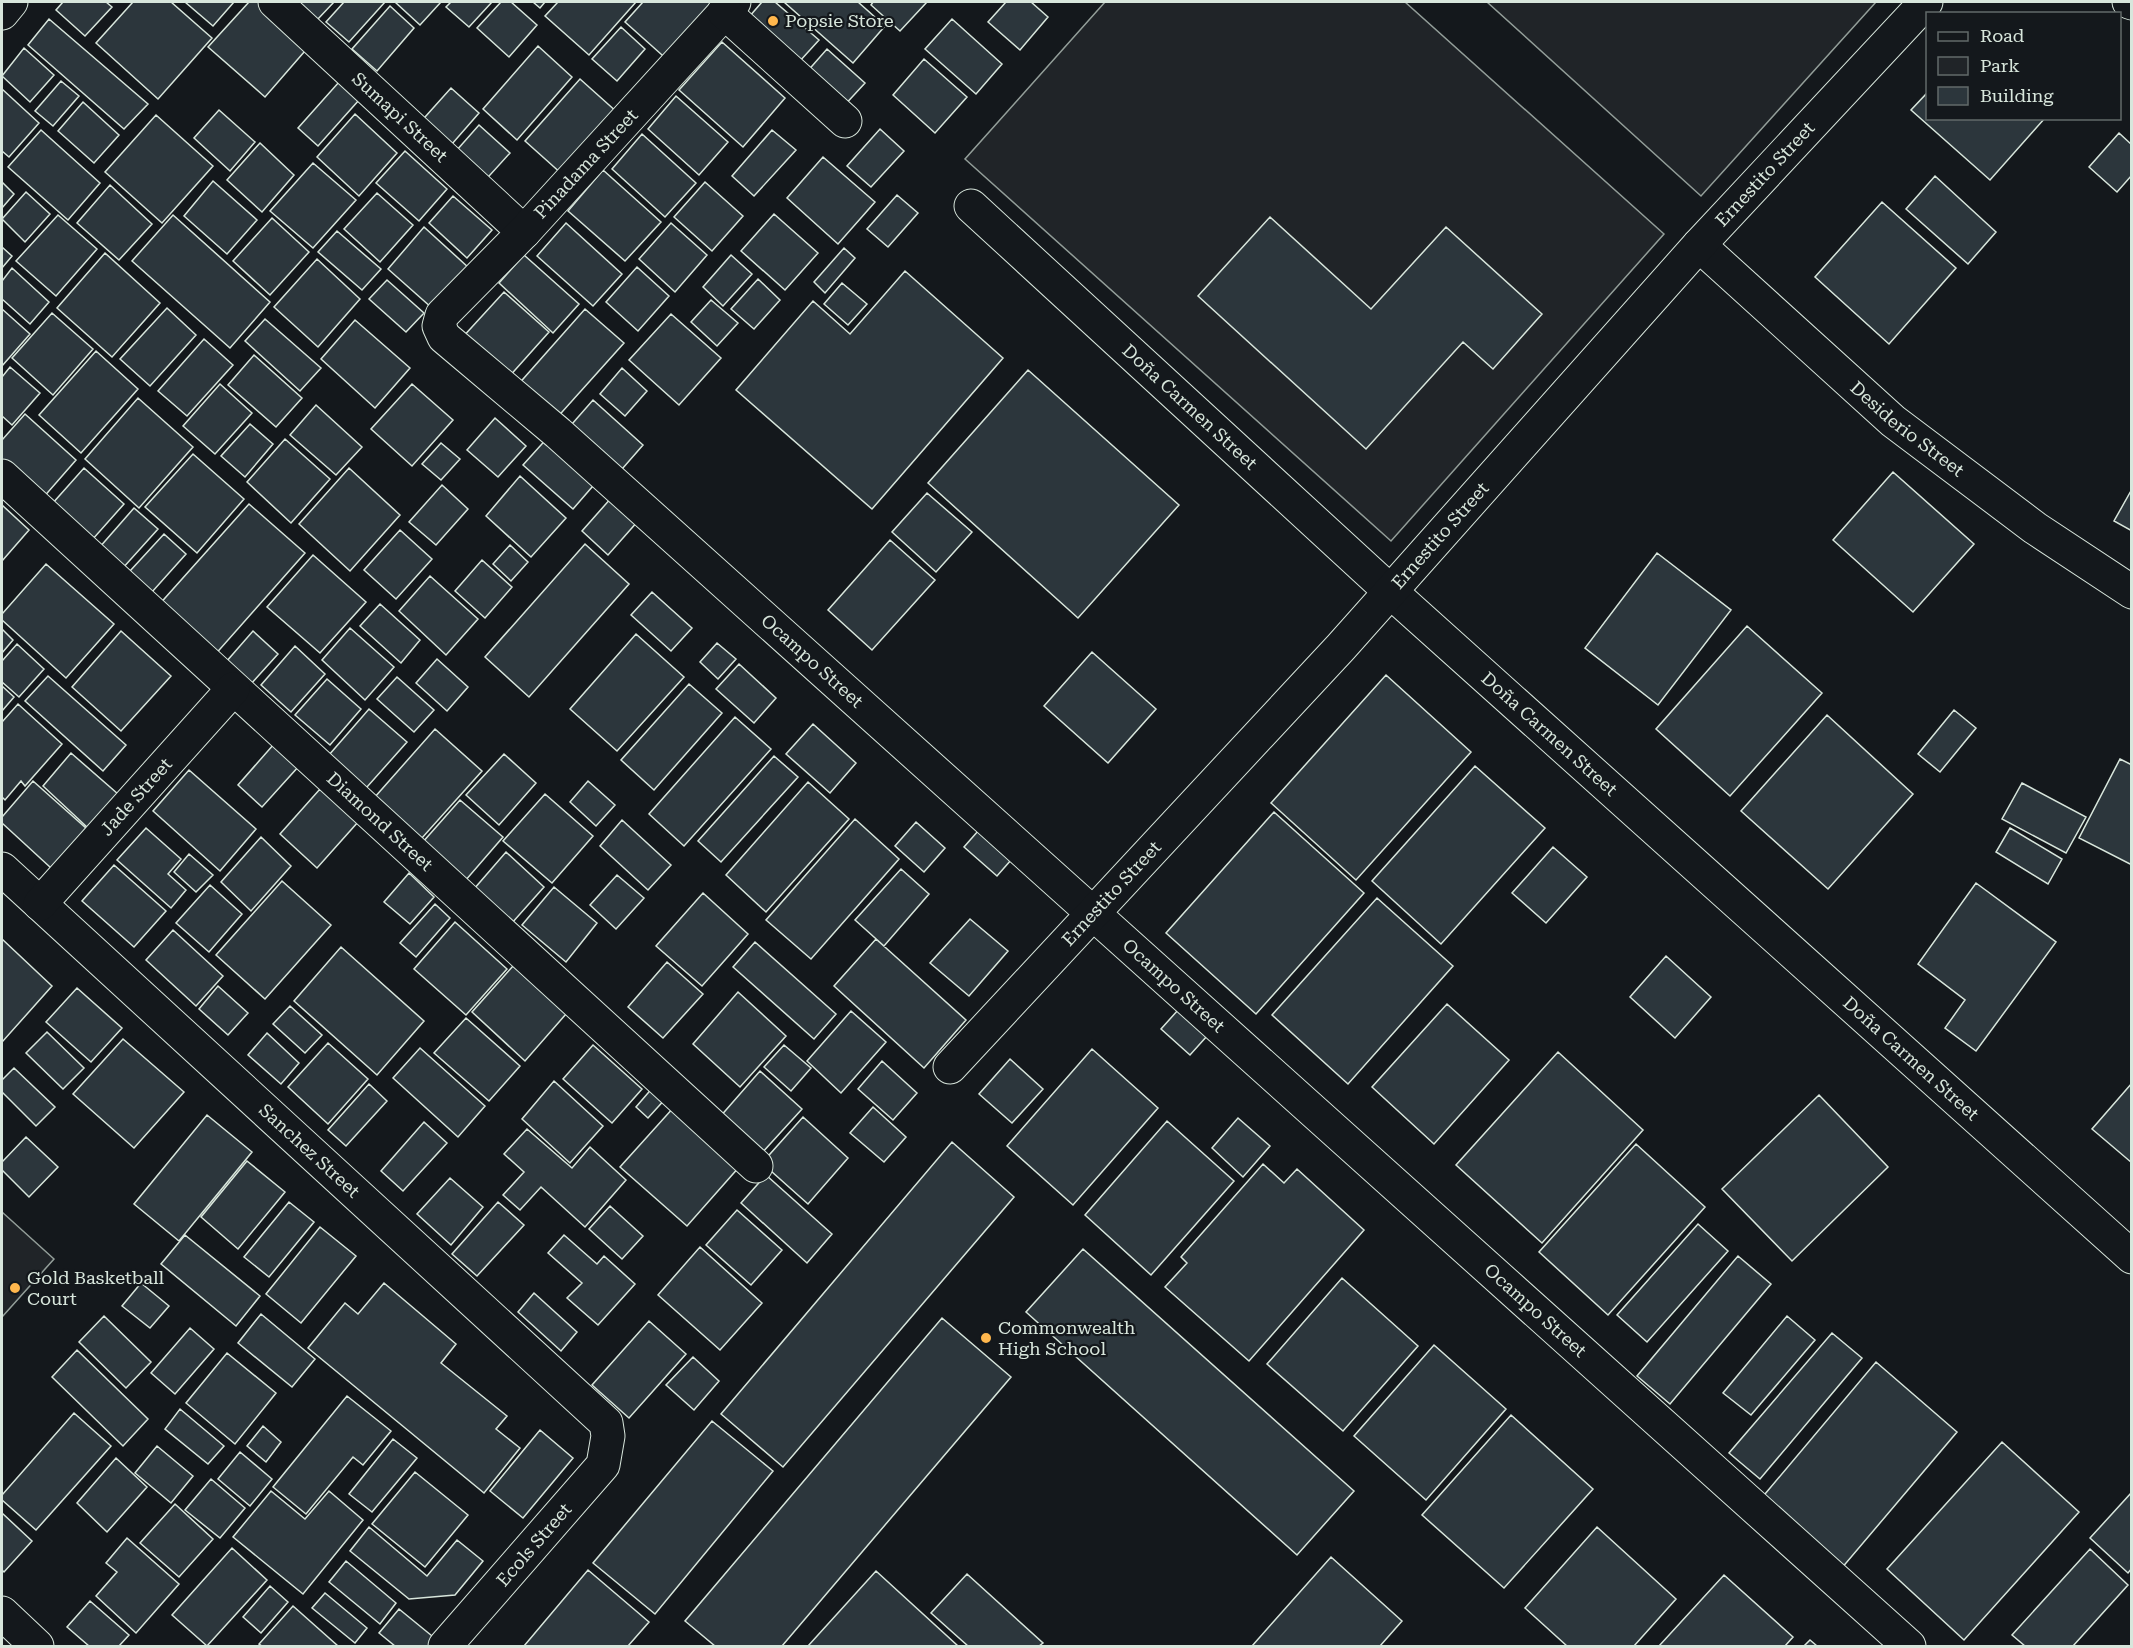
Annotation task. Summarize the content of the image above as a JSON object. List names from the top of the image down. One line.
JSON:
{"streets":{"street":["Sumapi Street","Pinadama Street","Ernestito Street","Doña Carmen Street","Desiderio Street","Ocampo Street","Jade Street","Diamond Street","Sanchez Street","Ecols Street"]},"crossings":[["Sumapi Street","Pinadama Street"],["Pinadama Street","Ocampo Street"],["Ernestito Street","Doña Carmen Street"],["Ernestito Street","Desiderio Street"],["Ernestito Street","Ocampo Street"],["Jade Street","Diamond Street"],["Jade Street","Sanchez Street"],["Sanchez Street","Ecols Street"]],"places":["Popsie Store","Gold Basketball Court","Commonwealth High School"],"legend":["Road","Park","Building"]}
